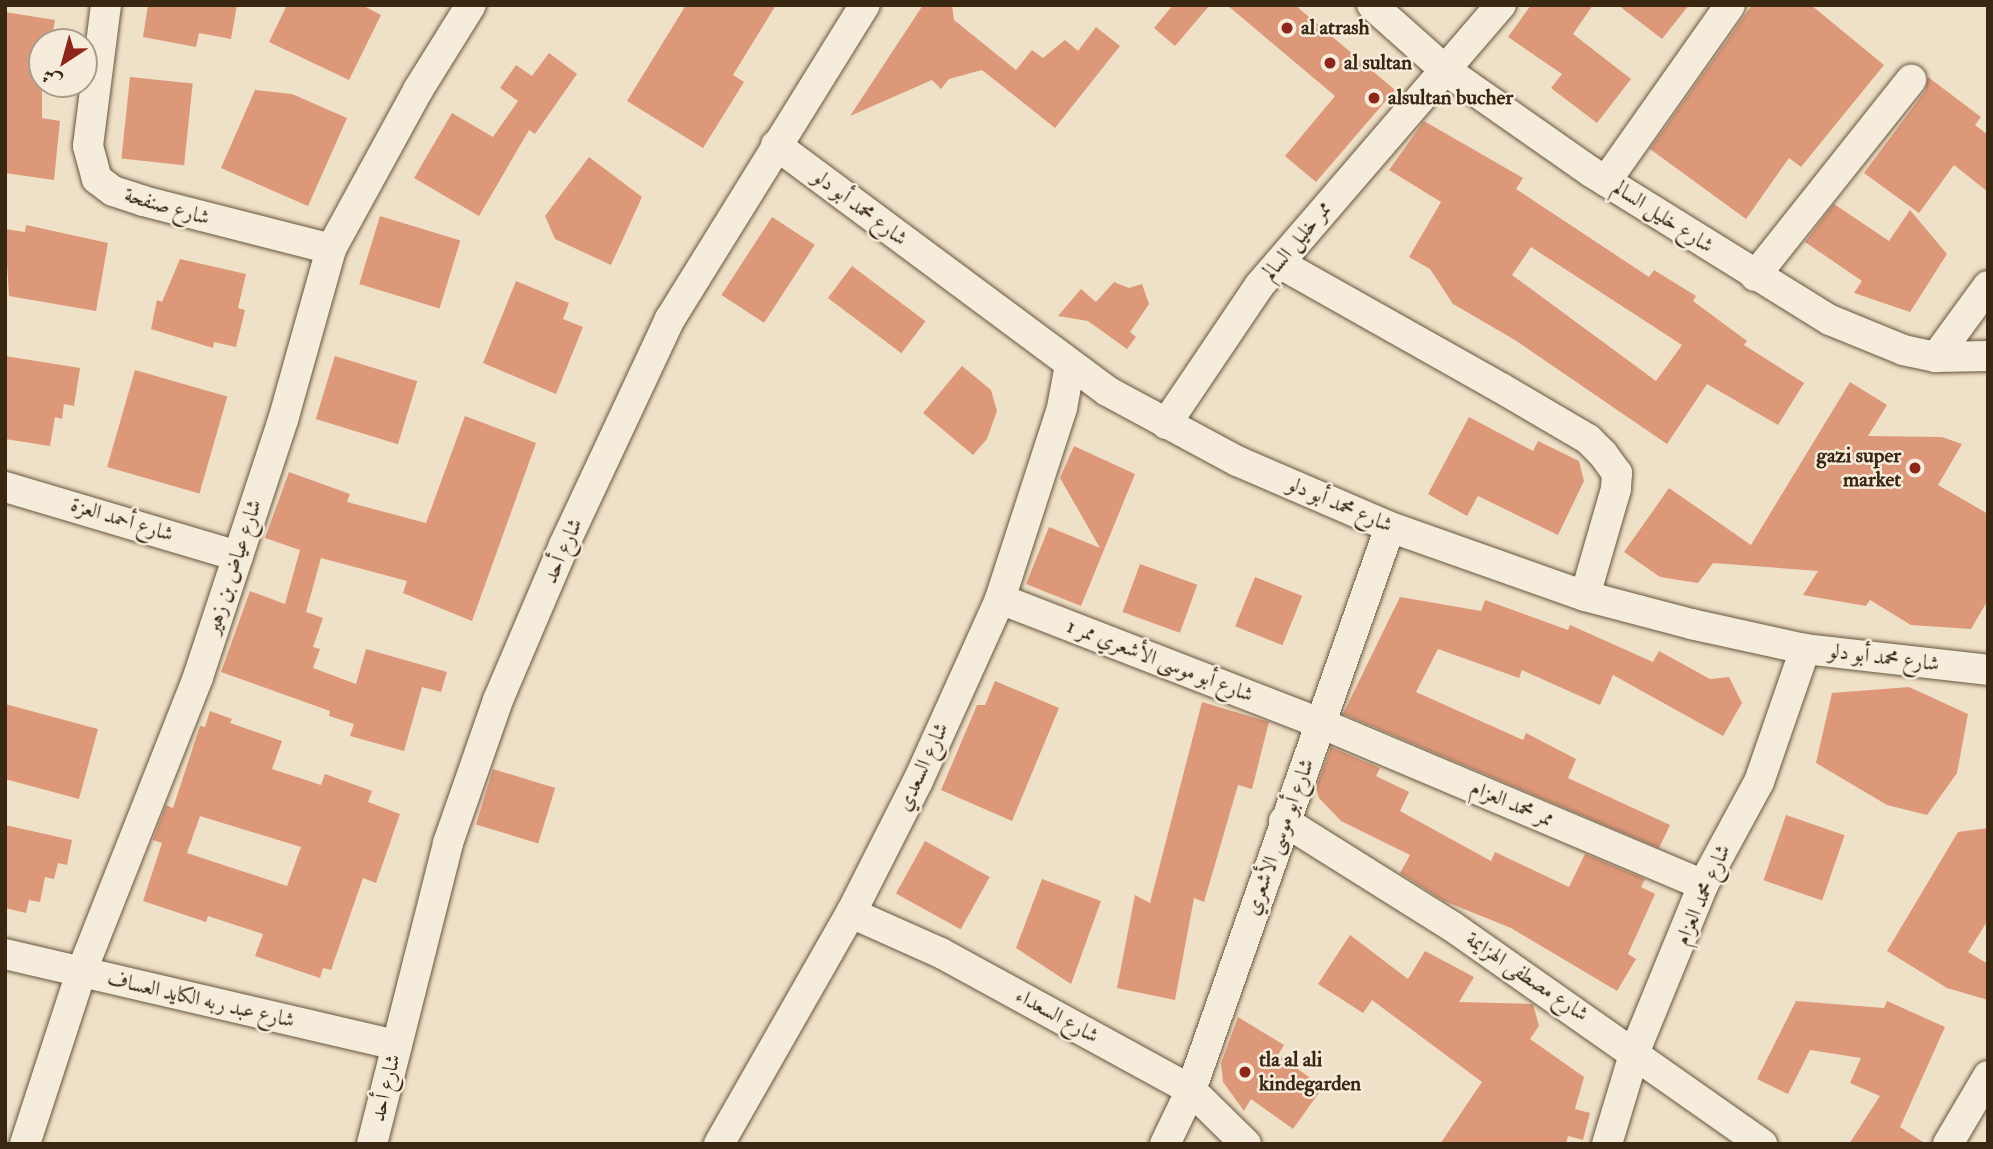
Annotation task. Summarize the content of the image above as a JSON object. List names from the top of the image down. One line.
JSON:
{"streets":{"street":["شارع صنفحة","شارع محمد أبو دلو","شارع خليل السالم","ممر خليل السالم","شارع أحمد العزة","شارع أحد","شارع عياض بن زهير","شارع أبو موسى الأشعري ممر 1","شارع السعدي","ممر محمد العزام","شارع أبو موسى الأشعري","شارع محمد العزام","شارع مصطفى الهزايمة","شارع عبد ربه الكايد العساف","شارع السعداء"]},"crossings":[["شارع صنفحة","شارع عياض بن زهير"],["شارع محمد أبو دلو","ممر خليل السالم"],["شارع محمد أبو دلو","شارع أحد"],["شارع محمد أبو دلو","شارع السعدي"],["شارع محمد أبو دلو","شارع أبو موسى الأشعري"],["شارع محمد أبو دلو","شارع محمد العزام"],["شارع خليل السالم","ممر خليل السالم"],["شارع أحمد العزة","شارع عياض بن زهير"],["شارع أحد","شارع عبد ربه الكايد العساف"],["شارع عياض بن زهير","شارع عبد ربه الكايد العساف"],["شارع أبو موسى الأشعري ممر 1","شارع السعدي"],["شارع أبو موسى الأشعري ممر 1","ممر محمد العزام"],["شارع أبو موسى الأشعري ممر 1","شارع أبو موسى الأشعري"],["شارع السعدي","شارع السعداء"],["ممر محمد العزام","شارع أبو موسى الأشعري"],["ممر محمد العزام","شارع محمد العزام"],["شارع أبو موسى الأشعري","شارع مصطفى الهزايمة"],["شارع أبو موسى الأشعري","شارع السعداء"],["شارع محمد العزام","شارع مصطفى الهزايمة"]],"places":["al atrash","al sultan","alsultan bucher","gazi super market","tla al ali kindegarden"],"north":"bottom left"}
